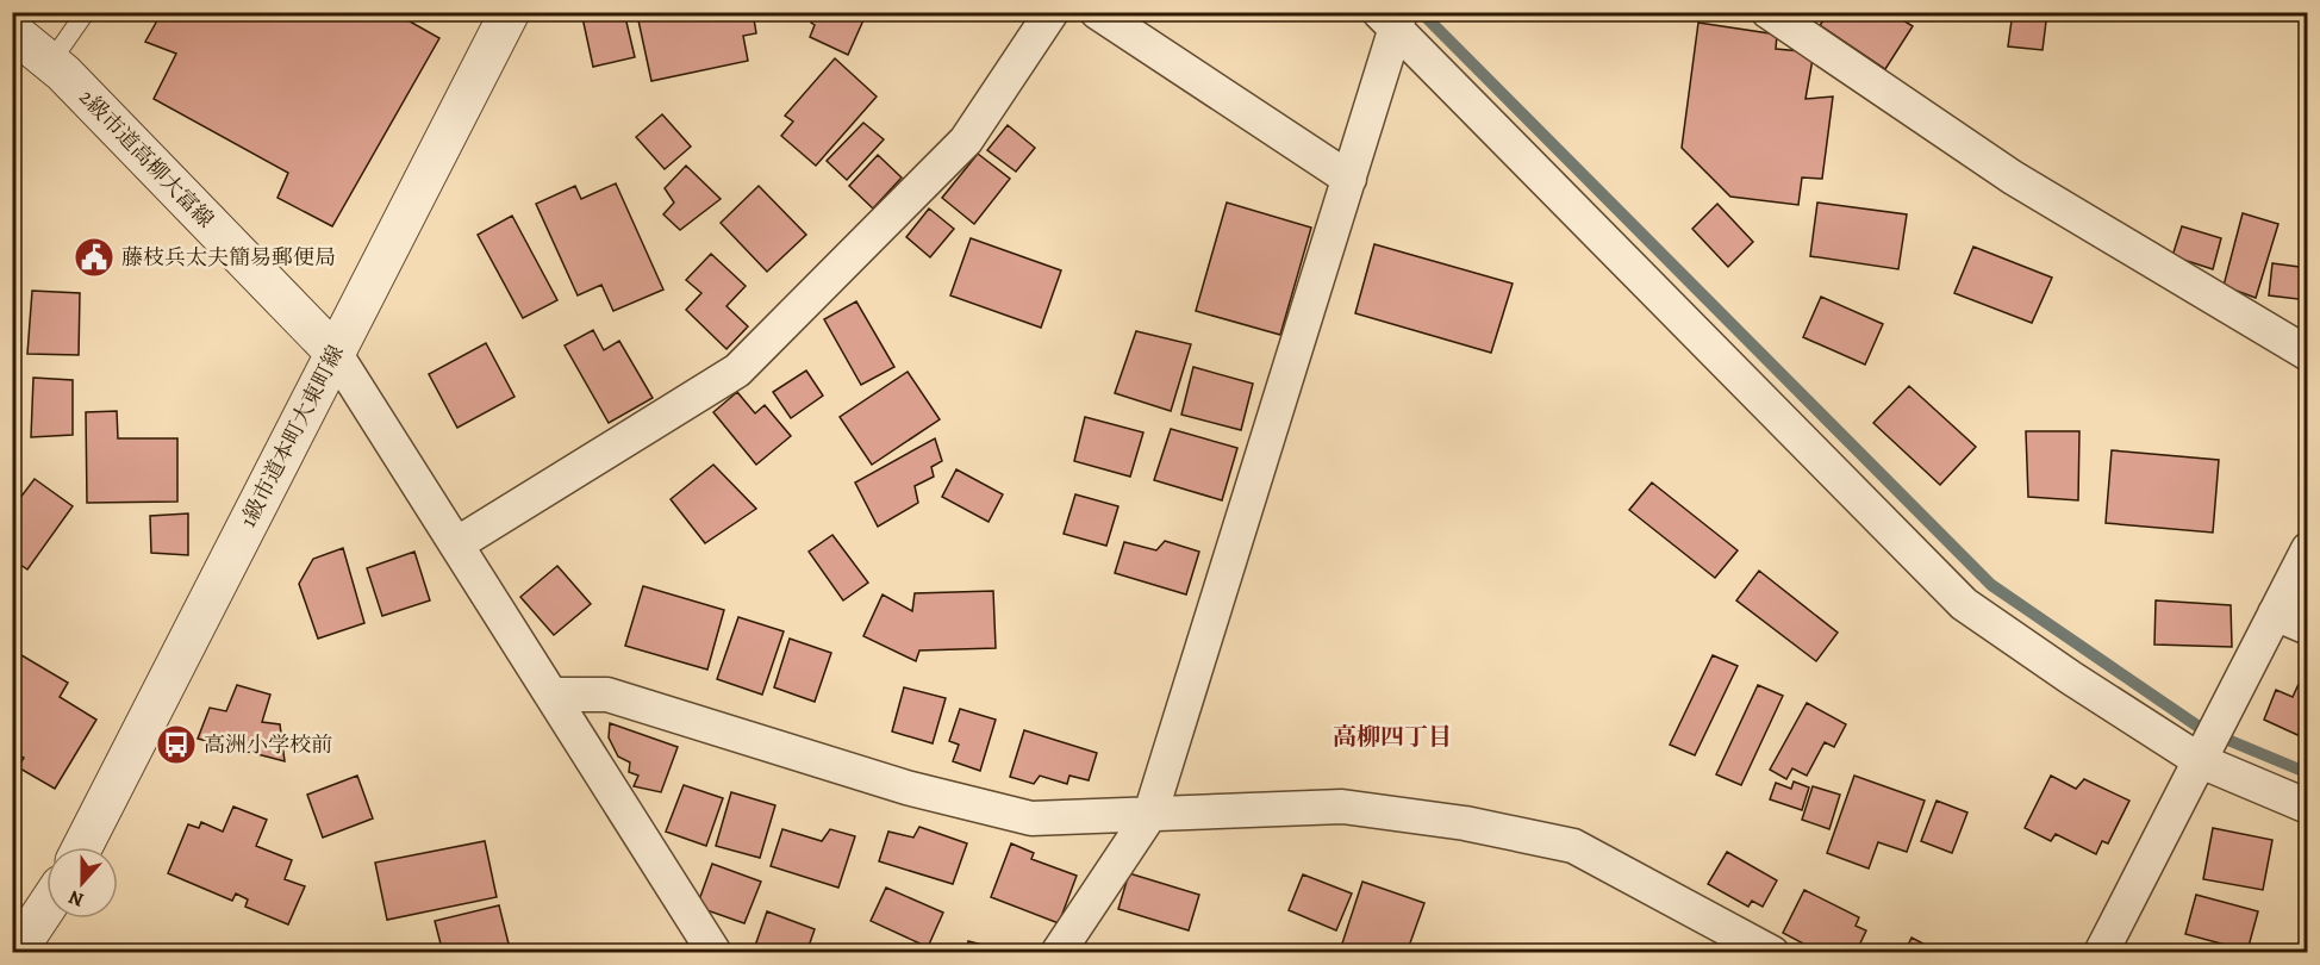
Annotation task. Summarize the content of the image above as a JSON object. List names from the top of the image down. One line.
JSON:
{"streets":{"street":["2級市道高柳大富線","1級市道本町大東町線"]},"crossings":[["2級市道高柳大富線","1級市道本町大東町線"]],"districts":["高柳四丁目"],"places":{"public building":["藤枝兵太夫簡易郵便局"],"bus stop":["高洲小学校前"]},"north":"bottom"}
